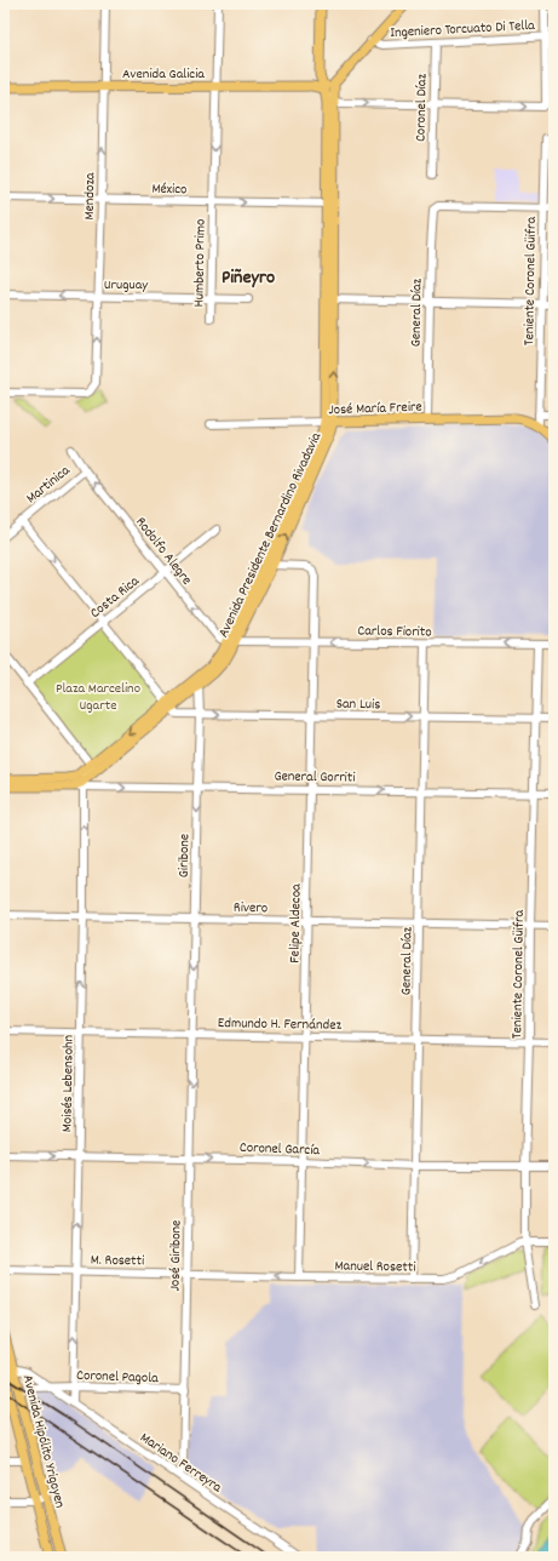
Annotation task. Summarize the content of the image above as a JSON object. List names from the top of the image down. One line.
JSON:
{"streets":{"main road":["Avenida Galicia","José María Freire","Avenida Presidente Bernardino Rivadavia","Avenida Hipólito Yrigoyen"],"street":["Ingeniero Torcuato Di Tella","Coronel Díaz","México","Mendoza","Humberto Primo","Teniente Coronel Güifra","Uruguay","General Díaz","Martinica","Rodolfo Alegre","Costa Rica","Carlos Fiorito","San Luis","General Gorriti","Giribone","Rivero","Felipe Aldecoa","Edmundo H. Fernández","Moisés Lebensohn","Coronel García","José Giribone","M. Rosetti","Manuel Rosetti","Coronel Pagola","Mariano Ferreyra"]},"crossings":[["Ingeniero Torcuato Di Tella","Coronel Díaz"],["Avenida Galicia","Mendoza"],["Avenida Galicia","Humberto Primo"],["Avenida Galicia","Avenida Presidente Bernardino Rivadavia"],["México","Mendoza"],["México","Humberto Primo"],["México","Avenida Presidente Bernardino Rivadavia"],["Mendoza","Uruguay"],["Humberto Primo","Uruguay"],["Teniente Coronel Güifra","General Díaz"],["Teniente Coronel Güifra","José María Freire"],["Teniente Coronel Güifra","Carlos Fiorito"],["Teniente Coronel Güifra","San Luis"],["Teniente Coronel Güifra","General Gorriti"],["Teniente Coronel Güifra","Rivero"],["Teniente Coronel Güifra","Edmundo H. Fernández"],["Teniente Coronel Güifra","Coronel García"],["Teniente Coronel Güifra","Manuel Rosetti"],["General Díaz","José María Freire"],["General Díaz","Carlos Fiorito"],["General Díaz","San Luis"],["General Díaz","General Gorriti"],["General Díaz","Rivero"],["General Díaz","Edmundo H. Fernández"],["General Díaz","Coronel García"],["General Díaz","Manuel Rosetti"],["José María Freire","Avenida Presidente Bernardino Rivadavia"],["Martinica","Rodolfo Alegre"],["Avenida Presidente Bernardino Rivadavia","Rodolfo Alegre"],["Avenida Presidente Bernardino Rivadavia","Carlos Fiorito"],["Avenida Presidente Bernardino Rivadavia","San Luis"],["Avenida Presidente Bernardino Rivadavia","General Gorriti"],["Avenida Presidente Bernardino Rivadavia","Giribone"],["Avenida Presidente Bernardino Rivadavia","Felipe Aldecoa"],["Avenida Presidente Bernardino Rivadavia","Moisés Lebensohn"],["Rodolfo Alegre","Costa Rica"],["Rodolfo Alegre","Carlos Fiorito"],["Carlos Fiorito","Felipe Aldecoa"],["San Luis","Giribone"],["San Luis","Felipe Aldecoa"],["General Gorriti","Giribone"],["General Gorriti","Felipe Aldecoa"],["General Gorriti","Moisés Lebensohn"],["Giribone","Rivero"],["Giribone","Edmundo H. Fernández"],["Giribone","José Giribone"],["Rivero","Felipe Aldecoa"],["Rivero","Moisés Lebensohn"],["Felipe Aldecoa","Edmundo H. Fernández"],["Felipe Aldecoa","Coronel García"],["Felipe Aldecoa","Manuel Rosetti"],["Edmundo H. Fernández","Moisés Lebensohn"],["Edmundo H. Fernández","José Giribone"],["Moisés Lebensohn","Coronel García"],["Moisés Lebensohn","M. Rosetti"],["Moisés Lebensohn","Coronel Pagola"],["Moisés Lebensohn","Mariano Ferreyra"],["Coronel García","José Giribone"],["José Giribone","M. Rosetti"],["José Giribone","Manuel Rosetti"],["José Giribone","Coronel Pagola"],["José Giribone","Mariano Ferreyra"],["M. Rosetti","Manuel Rosetti"],["Coronel Pagola","Mariano Ferreyra"],["Avenida Hipólito Yrigoyen","Mariano Ferreyra"]],"one_way":["México","Humberto Primo","Uruguay","Rodolfo Alegre","Carlos Fiorito","San Luis","General Gorriti","Giribone","Moisés Lebensohn","Coronel García","Manuel Rosetti"],"districts":["Piñeyro"],"parks":["Plaza Marcelino Ugarte"]}
